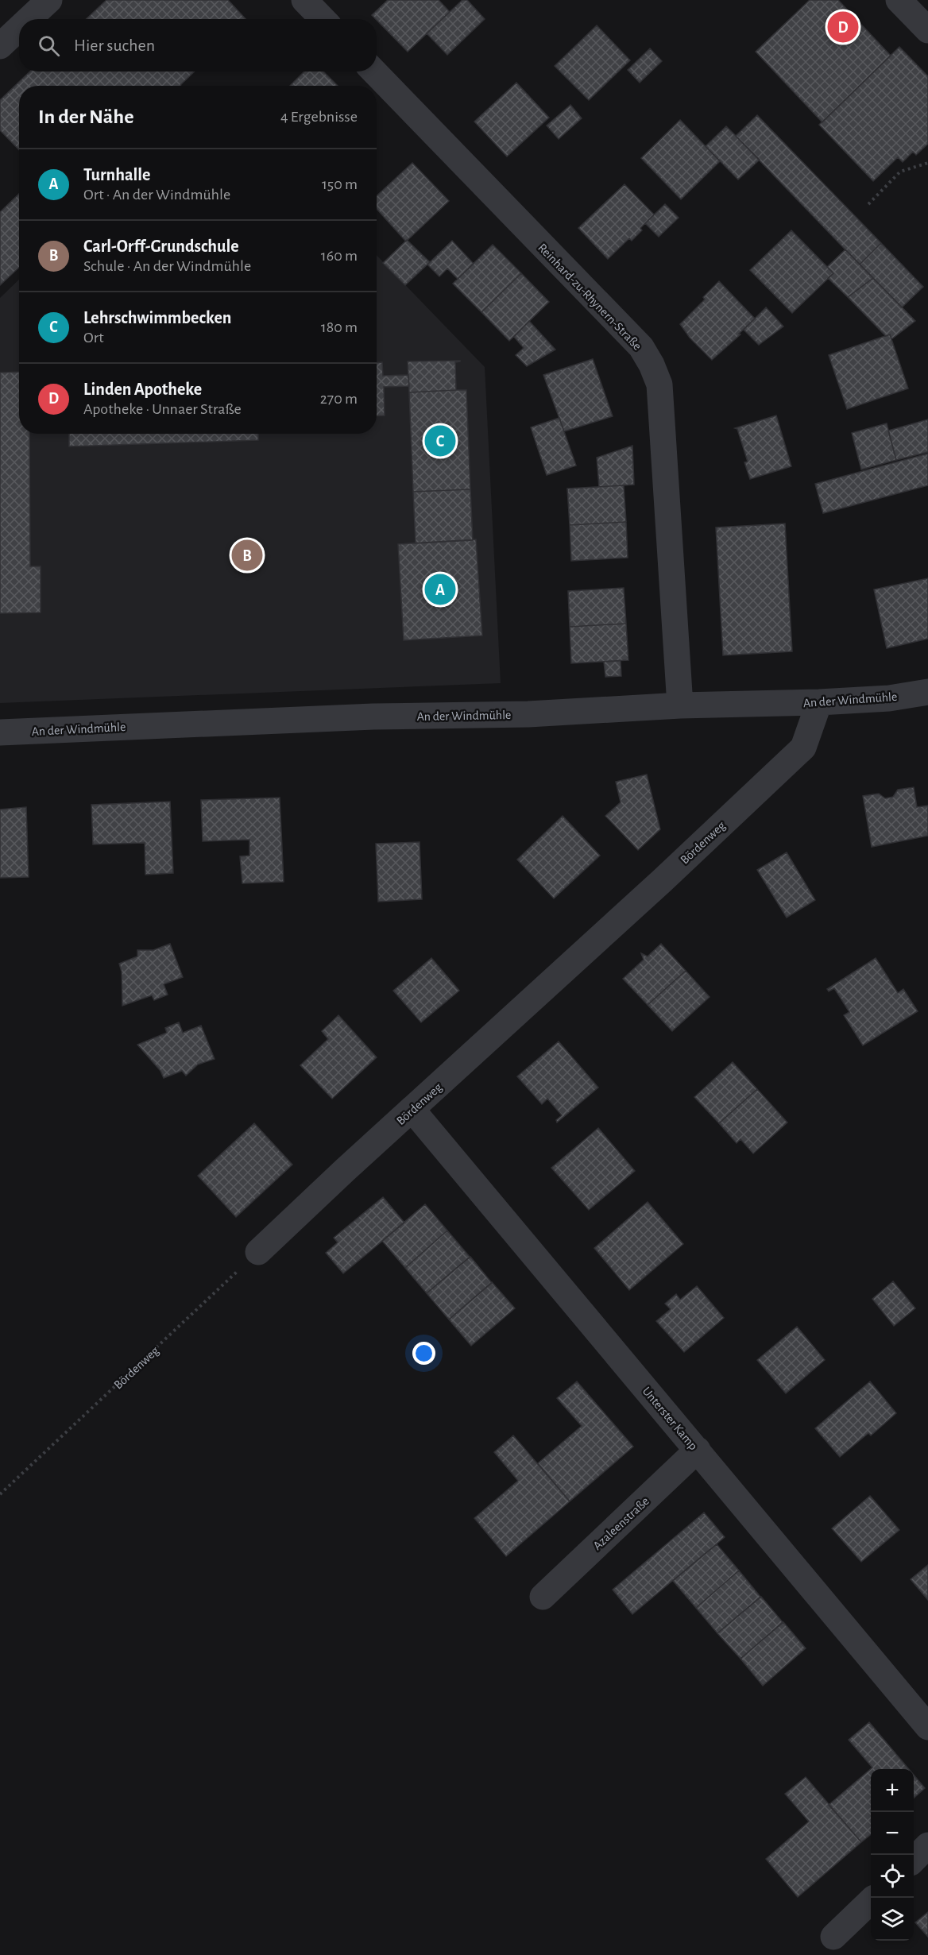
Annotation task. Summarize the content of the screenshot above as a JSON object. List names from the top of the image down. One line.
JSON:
{"streets":{"street":["Reinhard-zu-Rhynern-Straße","An der Windmühle","Bördenweg","Unterster Kamp","Azaleenstraße"]},"crossings":[["Reinhard-zu-Rhynern-Straße","An der Windmühle"],["An der Windmühle","Bördenweg"],["Bördenweg","Unterster Kamp"],["Unterster Kamp","Azaleenstraße"]],"page":{"pins":["D","C","B","A"],"search":"Hier suchen","heading":["In der Nähe","4 Ergebnisse"],"list":[{"mark":"A","name":"Turnhalle","note":"Ort · An der Windmühle","value":"150 m"},{"mark":"B","name":"Carl-Orff-Grundschule","note":"Schule · An der Windmühle","value":"160 m"},{"mark":"C","name":"Lehrschwimmbecken","note":"Ort","value":"180 m"},{"mark":"D","name":"Linden Apotheke","note":"Apotheke · Unnaer Straße","value":"270 m"}],"map_buttons":["+","−"]}}
